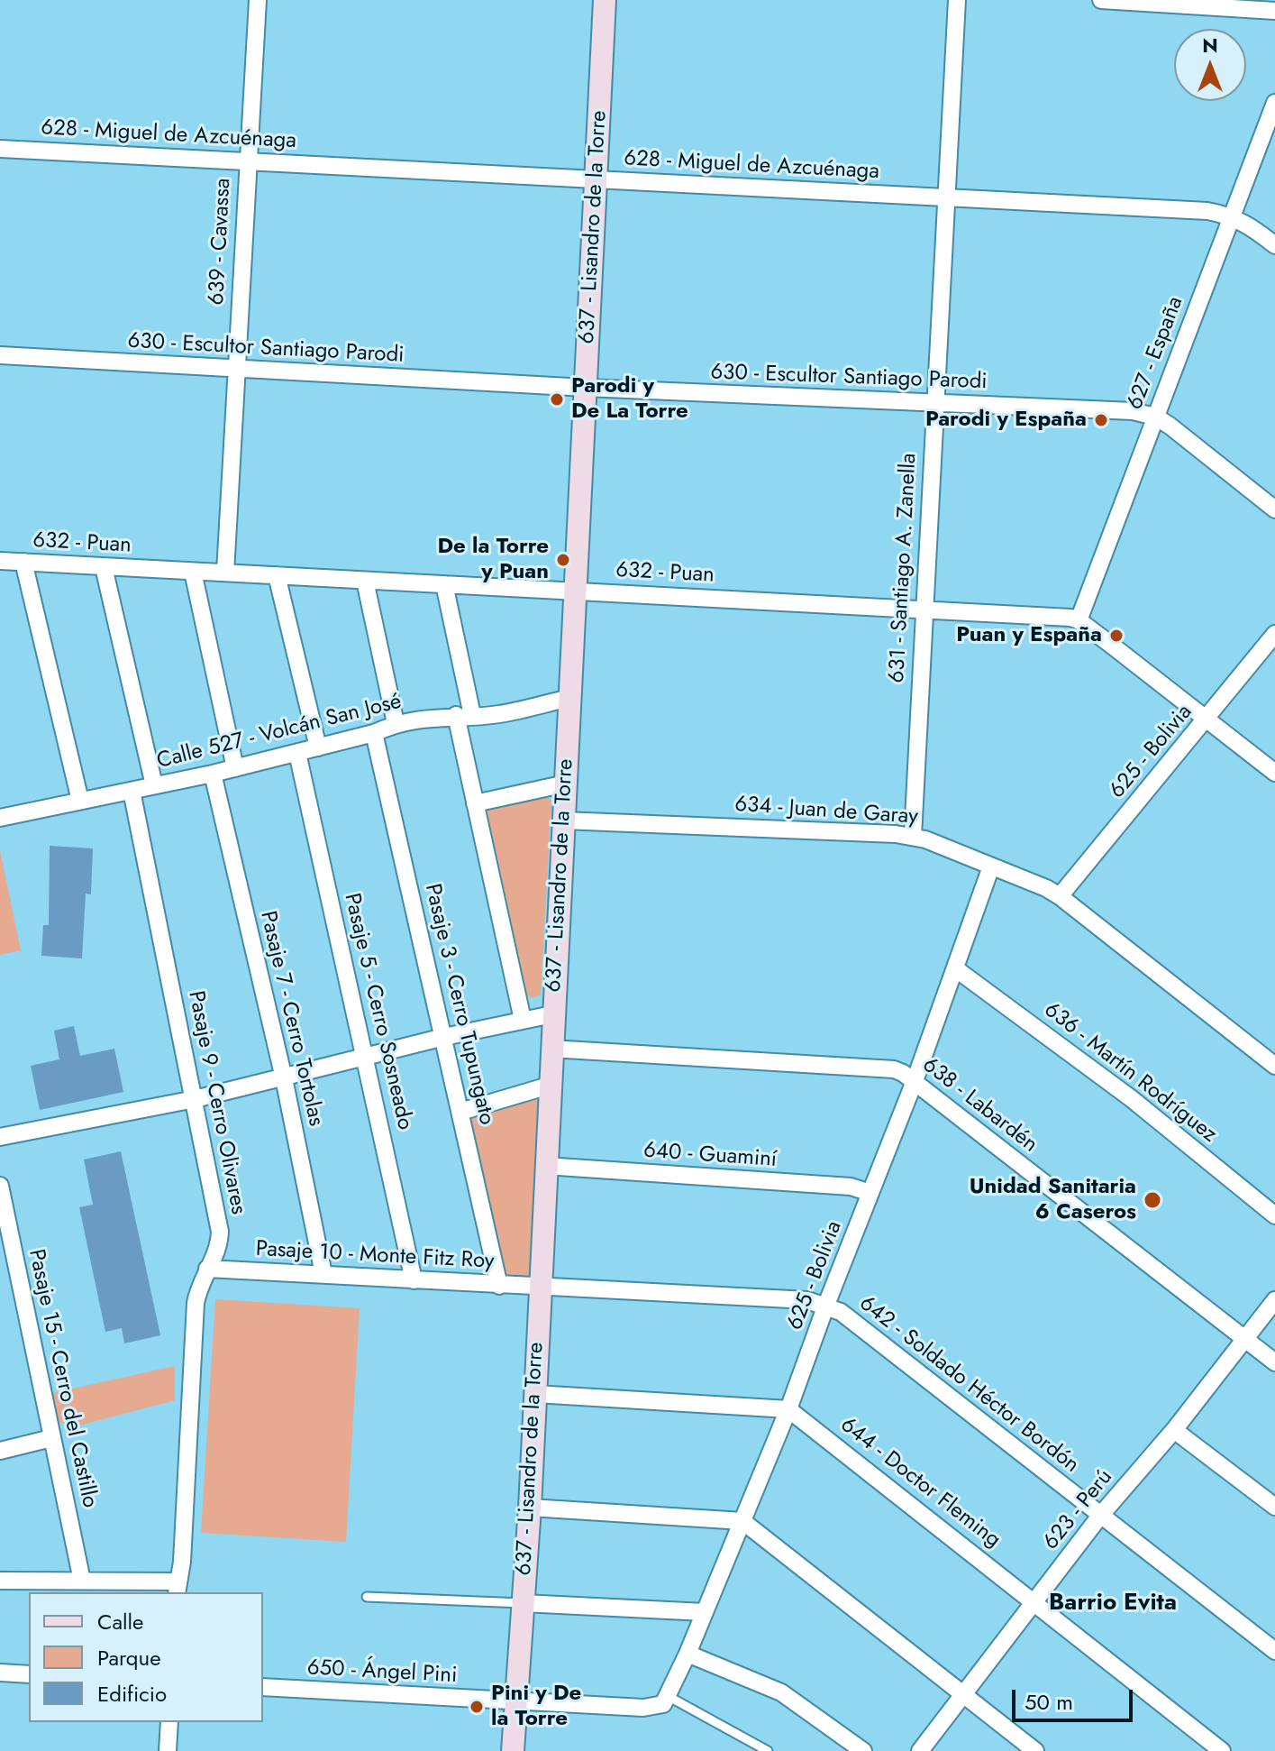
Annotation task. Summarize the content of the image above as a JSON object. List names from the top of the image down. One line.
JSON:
{"streets":{"street":["628 - Miguel de Azcuénaga","637 - Lisandro de la Torre","639 - Cavassa","630 - Escultor Santiago Parodi","627 - España","632 - Puan","631 - Santiago A. Zanella","Calle 527 - Volcán San José","625 - Bolivia","634 - Juan de Garay","Pasaje 3 - Cerro Tupungato","Pasaje 5 - Cerro Sosneado","Pasaje 7 - Cerro Tortolas","636 - Martín Rodríguez","Pasaje 9 - Cerro Olivares","638 - Labardén","640 - Guaminí","Pasaje 10 - Monte Fitz Roy","Pasaje 15 - Cerro del Castillo","642 - Soldado Héctor Bordón","644 - Doctor Fleming","623 - Perú","650 - Ángel Pini"]},"crossings":[["628 - Miguel de Azcuénaga","637 - Lisandro de la Torre"],["628 - Miguel de Azcuénaga","639 - Cavassa"],["628 - Miguel de Azcuénaga","627 - España"],["628 - Miguel de Azcuénaga","631 - Santiago A. Zanella"],["637 - Lisandro de la Torre","630 - Escultor Santiago Parodi"],["637 - Lisandro de la Torre","632 - Puan"],["637 - Lisandro de la Torre","Calle 527 - Volcán San José"],["637 - Lisandro de la Torre","634 - Juan de Garay"],["637 - Lisandro de la Torre","638 - Labardén"],["637 - Lisandro de la Torre","640 - Guaminí"],["637 - Lisandro de la Torre","Pasaje 10 - Monte Fitz Roy"],["637 - Lisandro de la Torre","642 - Soldado Héctor Bordón"],["637 - Lisandro de la Torre","650 - Ángel Pini"],["639 - Cavassa","630 - Escultor Santiago Parodi"],["639 - Cavassa","632 - Puan"],["630 - Escultor Santiago Parodi","627 - España"],["630 - Escultor Santiago Parodi","631 - Santiago A. Zanella"],["627 - España","632 - Puan"],["632 - Puan","631 - Santiago A. Zanella"],["631 - Santiago A. Zanella","634 - Juan de Garay"],["Calle 527 - Volcán San José","Pasaje 3 - Cerro Tupungato"],["Calle 527 - Volcán San José","Pasaje 5 - Cerro Sosneado"],["Calle 527 - Volcán San José","Pasaje 7 - Cerro Tortolas"],["Calle 527 - Volcán San José","Pasaje 9 - Cerro Olivares"],["625 - Bolivia","634 - Juan de Garay"],["625 - Bolivia","636 - Martín Rodríguez"],["625 - Bolivia","638 - Labardén"],["625 - Bolivia","640 - Guaminí"],["625 - Bolivia","642 - Soldado Héctor Bordón"],["625 - Bolivia","644 - Doctor Fleming"],["625 - Bolivia","650 - Ángel Pini"],["Pasaje 3 - Cerro Tupungato","Pasaje 10 - Monte Fitz Roy"],["Pasaje 5 - Cerro Sosneado","Pasaje 10 - Monte Fitz Roy"],["Pasaje 7 - Cerro Tortolas","Pasaje 10 - Monte Fitz Roy"],["Pasaje 9 - Cerro Olivares","Pasaje 10 - Monte Fitz Roy"],["638 - Labardén","623 - Perú"],["Pasaje 10 - Monte Fitz Roy","642 - Soldado Héctor Bordón"],["642 - Soldado Héctor Bordón","623 - Perú"],["644 - Doctor Fleming","623 - Perú"]],"districts":["Barrio Evita"],"places":["Parodi y De La Torre","Parodi y España","De la Torre y Puan","Puan y España","Unidad Sanitaria 6 Caseros","Pini y De la Torre"],"legend":["Calle","Parque","Edificio"],"scale_bar":"50 m","north":"top"}
